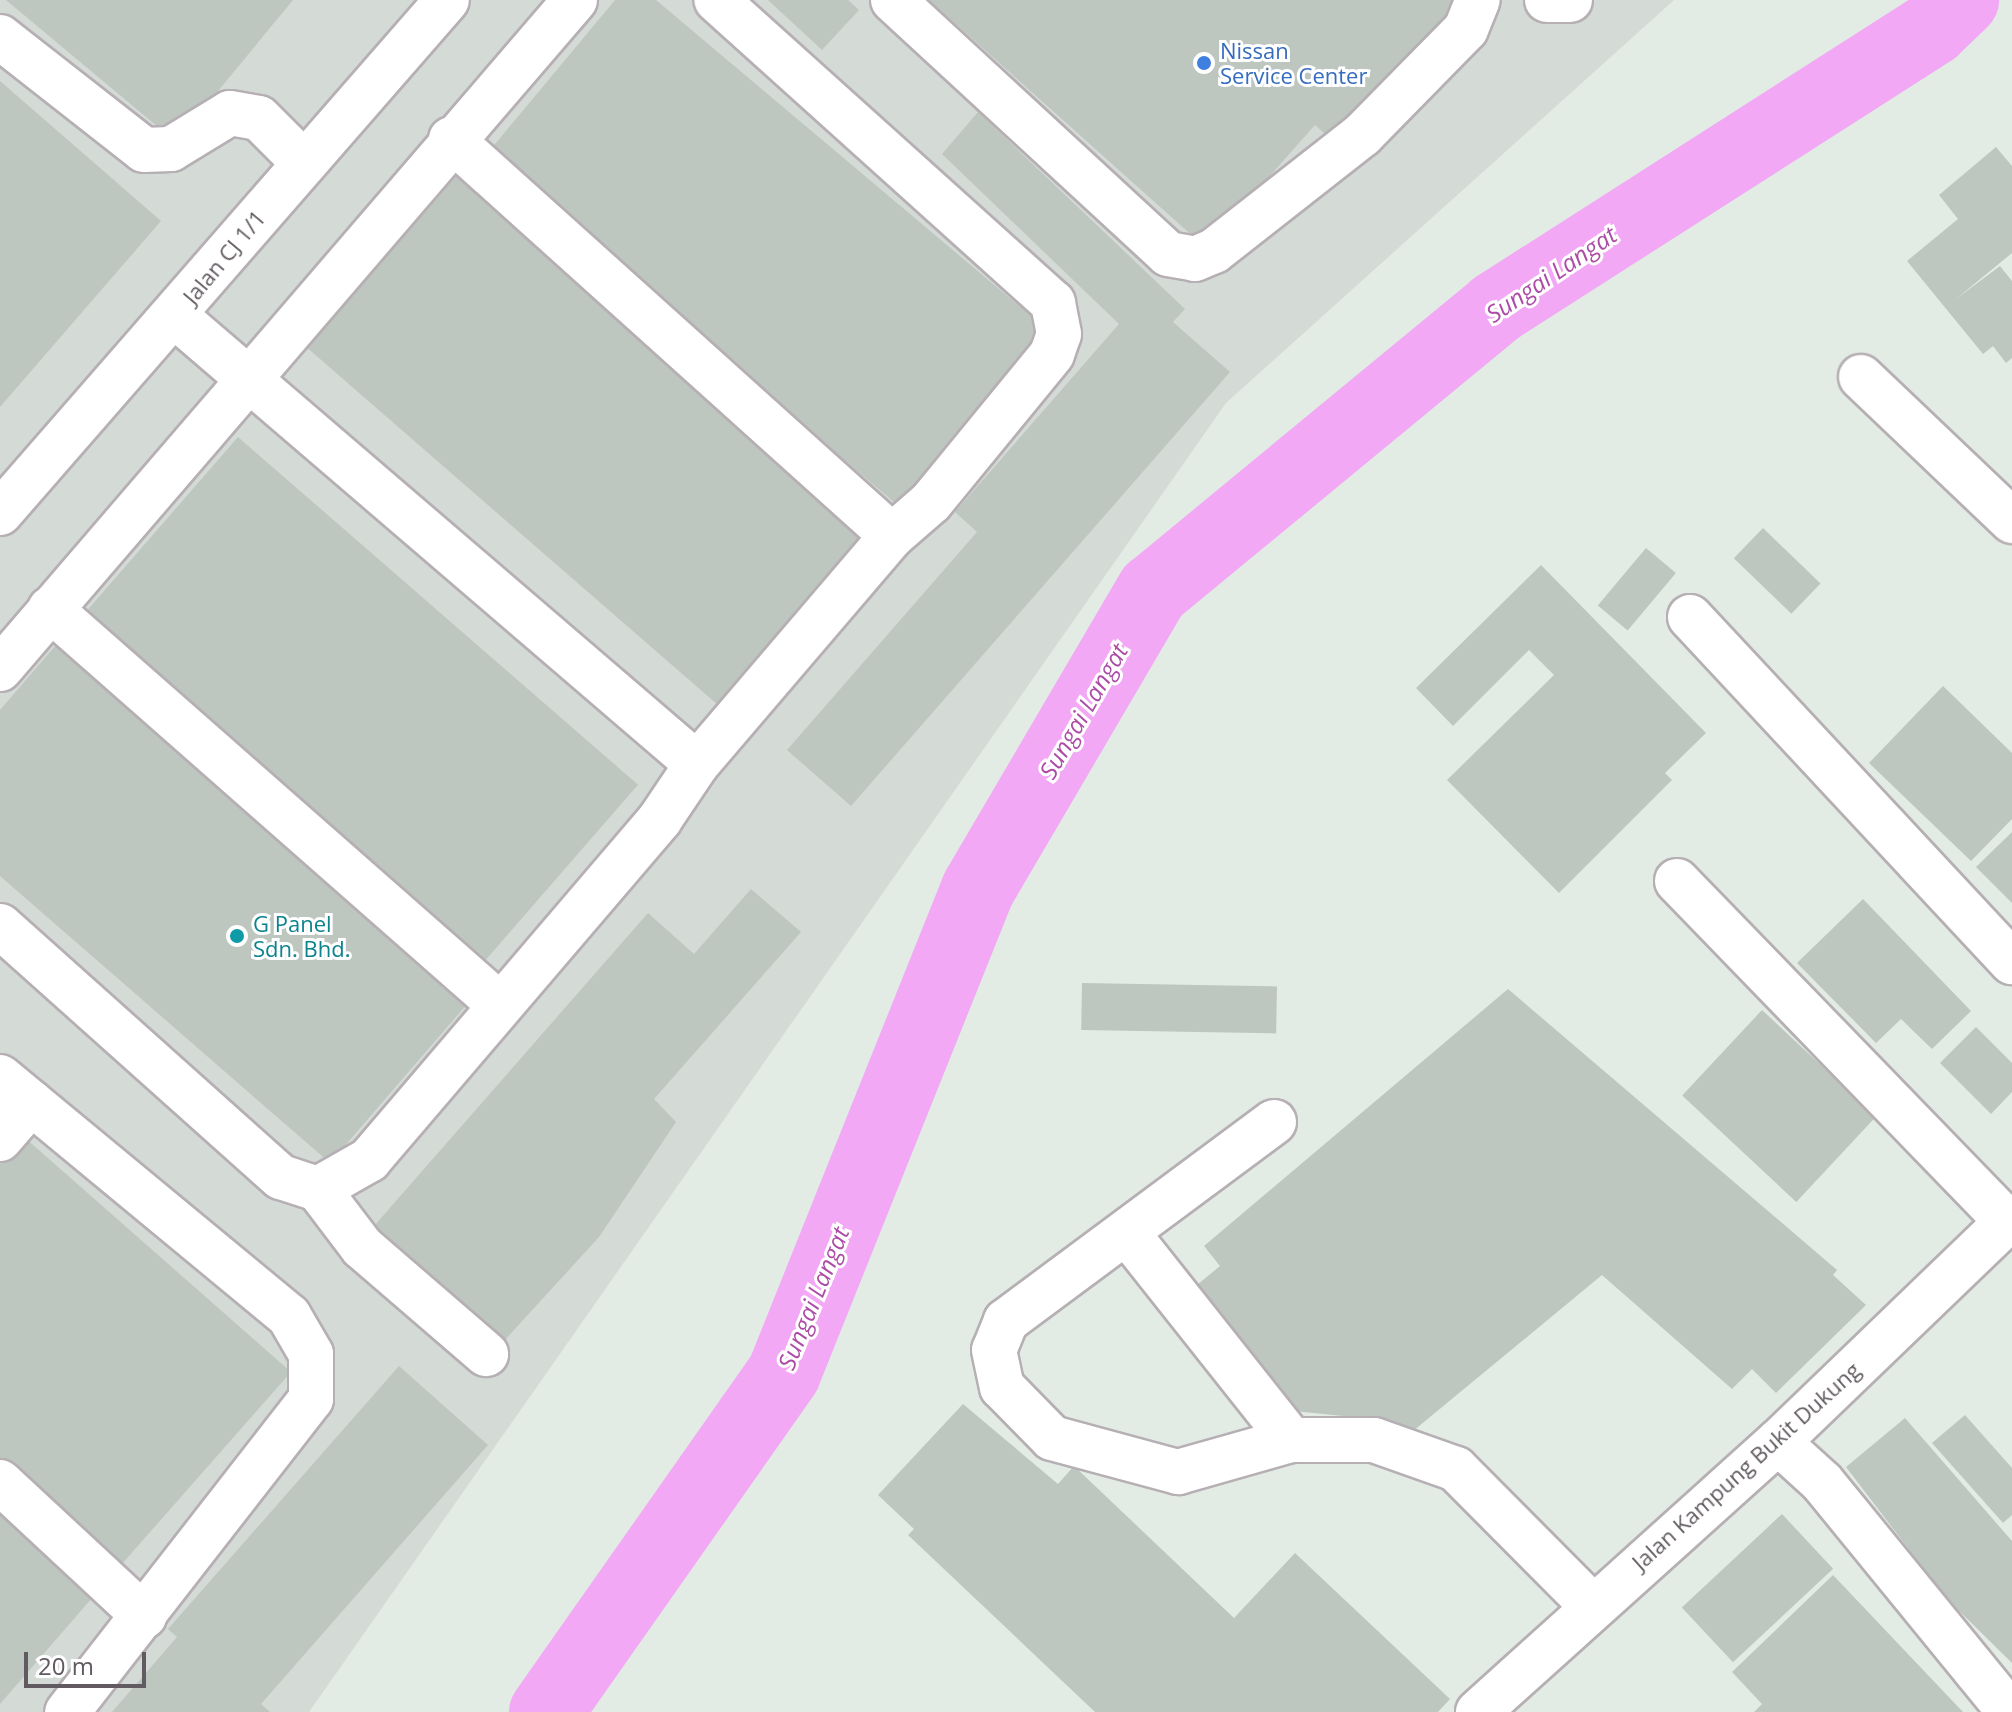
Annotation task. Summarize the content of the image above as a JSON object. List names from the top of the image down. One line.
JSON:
{"streets":{"street":["Jalan CJ 1/1","Jalan Kampung Bukit Dukung"]},"water":["Sungai Langat"],"places":["Nissan Service Center","G Panel Sdn. Bhd."],"scale_bar":"20 m"}
